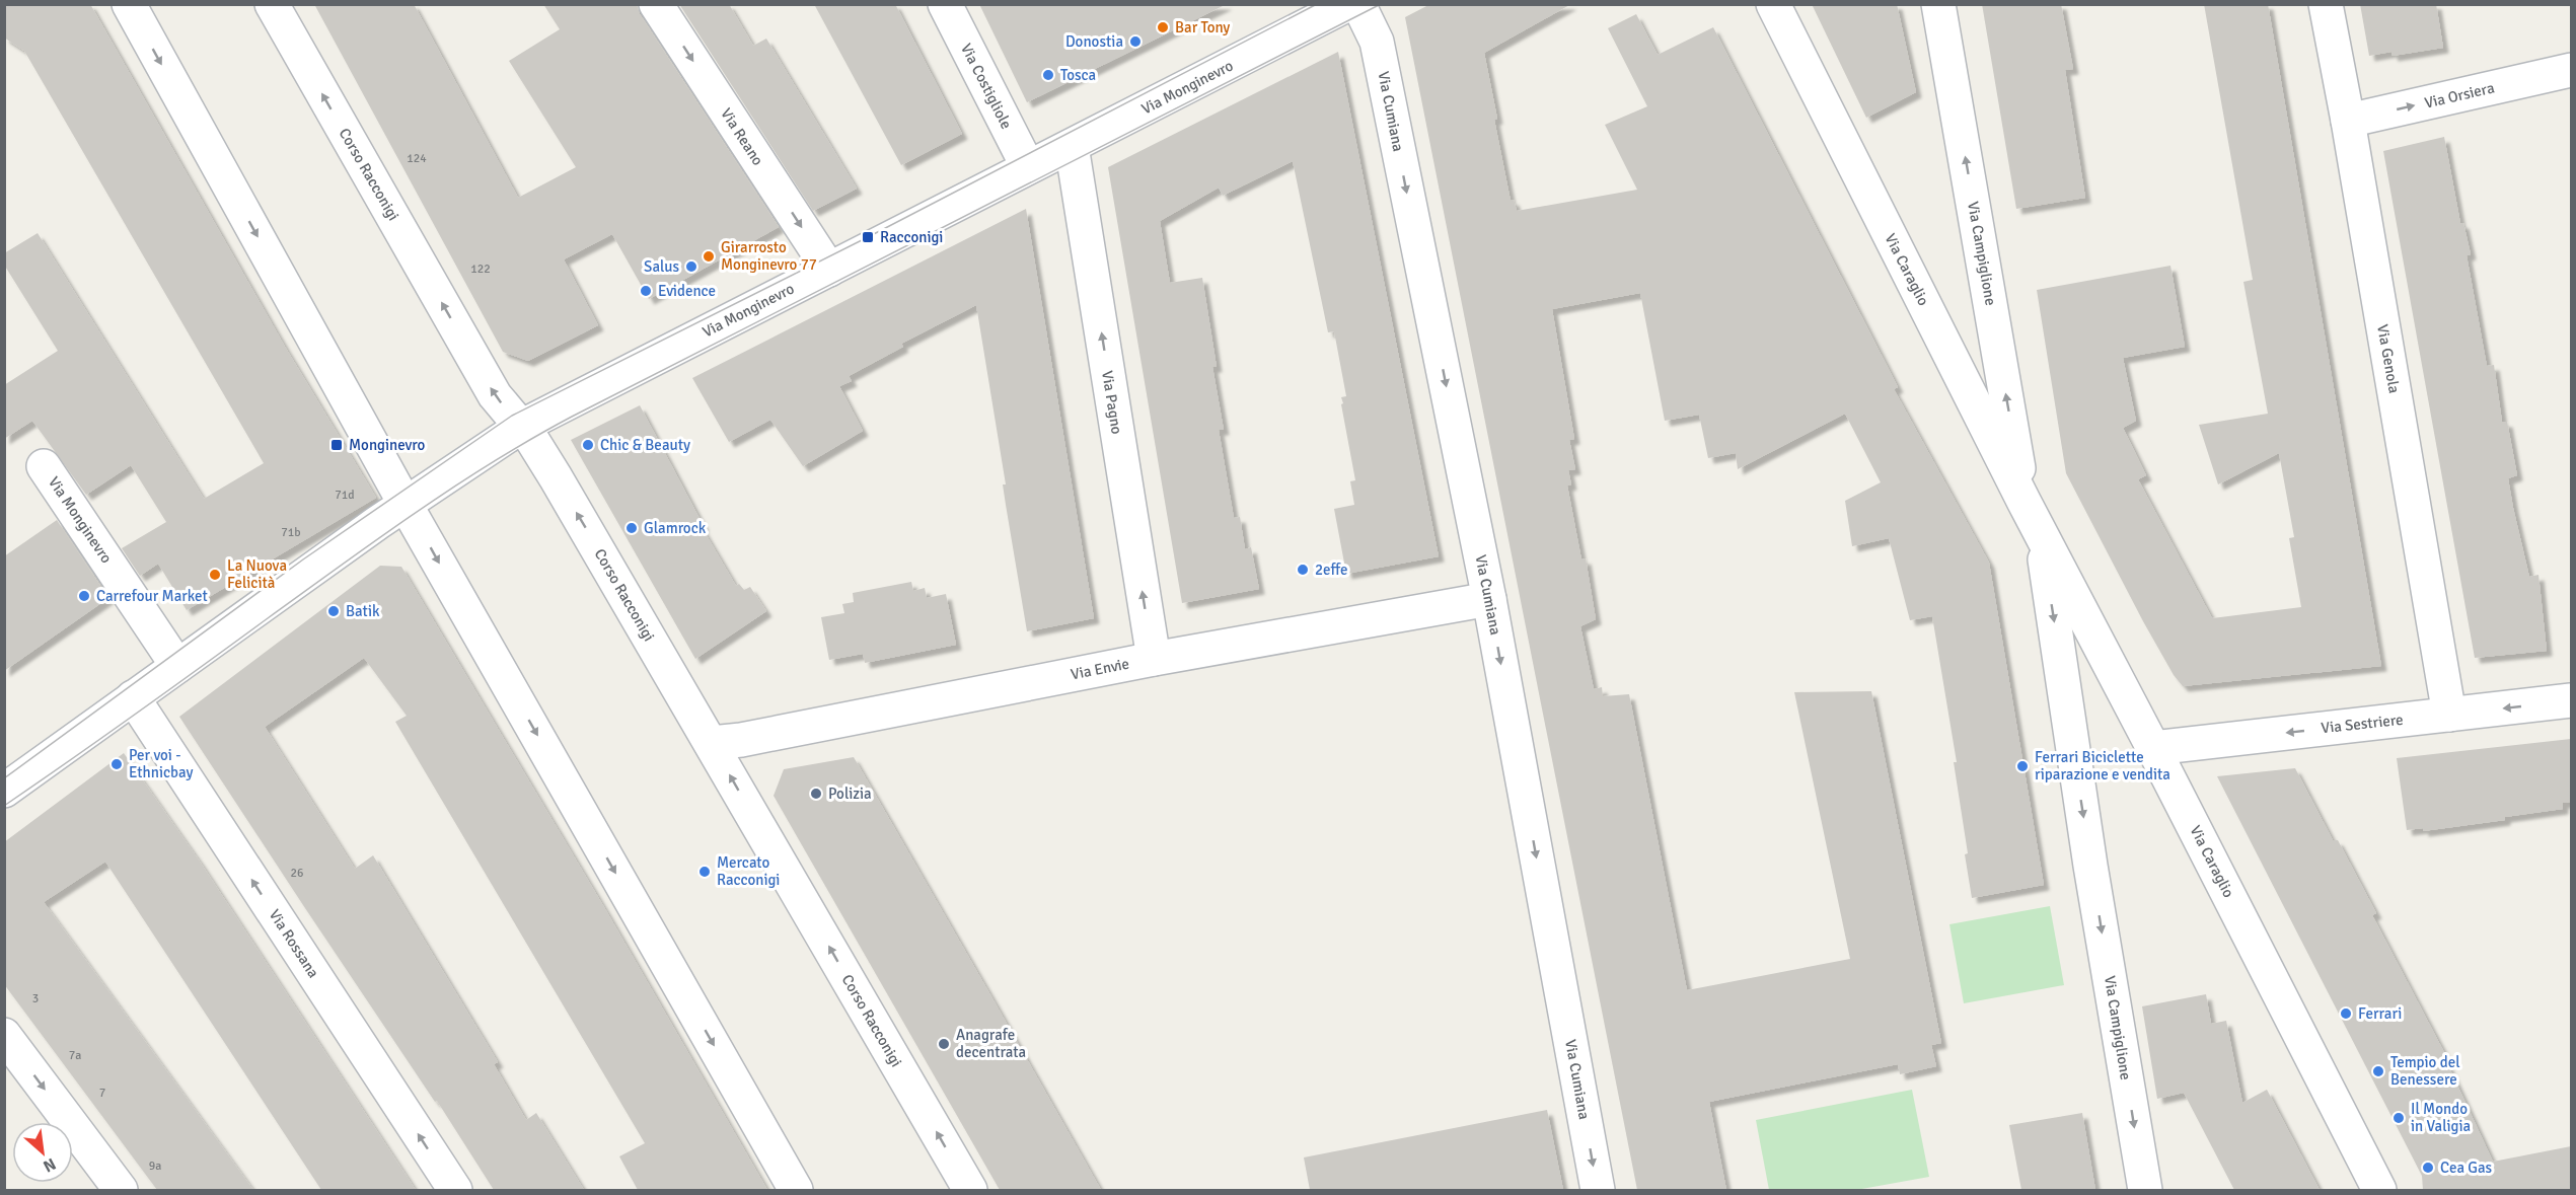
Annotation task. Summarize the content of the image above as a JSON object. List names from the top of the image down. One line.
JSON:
{"streets":{"street":["Via Costigliole","Via Monginevro","Via Orsiera","Via Cumiana","Via Reano","Corso Racconigi","Via Campiglione","Via Caraglio","Via Genola","Via Pagno","Via Envie","Via Sestriere","Via Rossana"]},"crossings":[["Via Costigliole","Via Monginevro"],["Via Monginevro","Via Reano"],["Via Monginevro","Corso Racconigi"],["Via Monginevro","Via Pagno"],["Via Monginevro","Via Rossana"],["Via Orsiera","Via Genola"],["Via Cumiana","Via Envie"],["Corso Racconigi","Via Envie"],["Via Campiglione","Via Caraglio"],["Via Caraglio","Via Sestriere"],["Via Genola","Via Sestriere"],["Via Pagno","Via Envie"]],"one_way":["Via Orsiera","Via Cumiana","Via Reano","Via Pagno","Via Sestriere"],"places":{"other":["Bar Tony","Donostia","Tosca","Girarrosto Monginevro 77","Salus","Evidence","Chic & Beauty","Glamrock","2effe","La Nuova Felicità","Carrefour Market","Batik","Per voi - Ethnicbay","Ferrari Biciclette riparazione e vendita","Polizia","Mercato Racconigi","Ferrari","Anagrafe decentrata","Tempio del Benessere","Il Mondo in Valigia","Cea Gas"],"transit":["Racconigi","Monginevro"]},"house_numbers":["124","122","71d","71b","26","3","7a","7","9a"],"north":"bottom right"}
